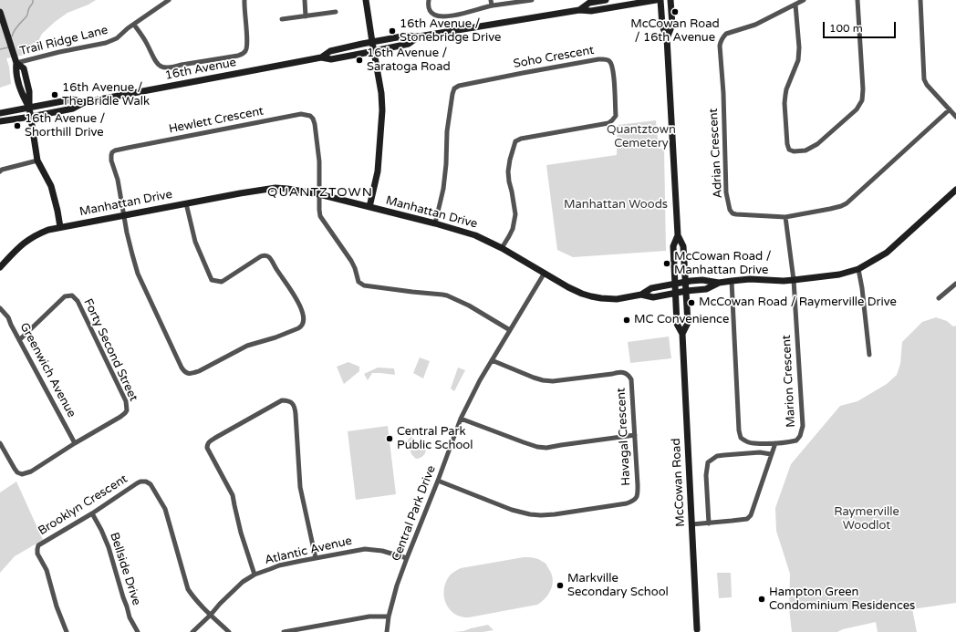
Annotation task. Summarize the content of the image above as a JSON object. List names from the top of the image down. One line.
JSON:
{"streets":{"main road":["16th Avenue","Manhattan Drive","McCowan Road"],"street":["Trail Ridge Lane","Soho Crescent","Hewlett Crescent","Adrian Crescent","Forty Second Street","Greenwich Avenue","Marion Crescent","Havagal Crescent","Brooklyn Crescent","Central Park Drive","Atlantic Avenue","Bellside Drive"]},"crossings":[["Soho Crescent","Manhattan Drive"],["Hewlett Crescent","Manhattan Drive"],["Manhattan Drive","McCowan Road"],["Manhattan Drive","Central Park Drive"],["Forty Second Street","Greenwich Avenue"],["Havagal Crescent","Central Park Drive"],["Brooklyn Crescent","Atlantic Avenue"],["Brooklyn Crescent","Bellside Drive"],["Central Park Drive","Atlantic Avenue"]],"districts":["QUANTZTOWN"],"parks":["Quantztown Cemetery","Manhattan Woods","Raymerville Woodlot"],"places":["McCowan Road / 16th Avenue","16th Avenue / Stonebridge Drive","16th Avenue / Saratoga Road","16th Avenue / The Bridle Walk","16th Avenue / Shorthill Drive","McCowan Road / Manhattan Drive","McCowan Road / Raymerville Drive","MC Convenience","Central Park Public School","Markville Secondary School","Hampton Green Condominium Residences"],"scale_bar":"100 m"}
